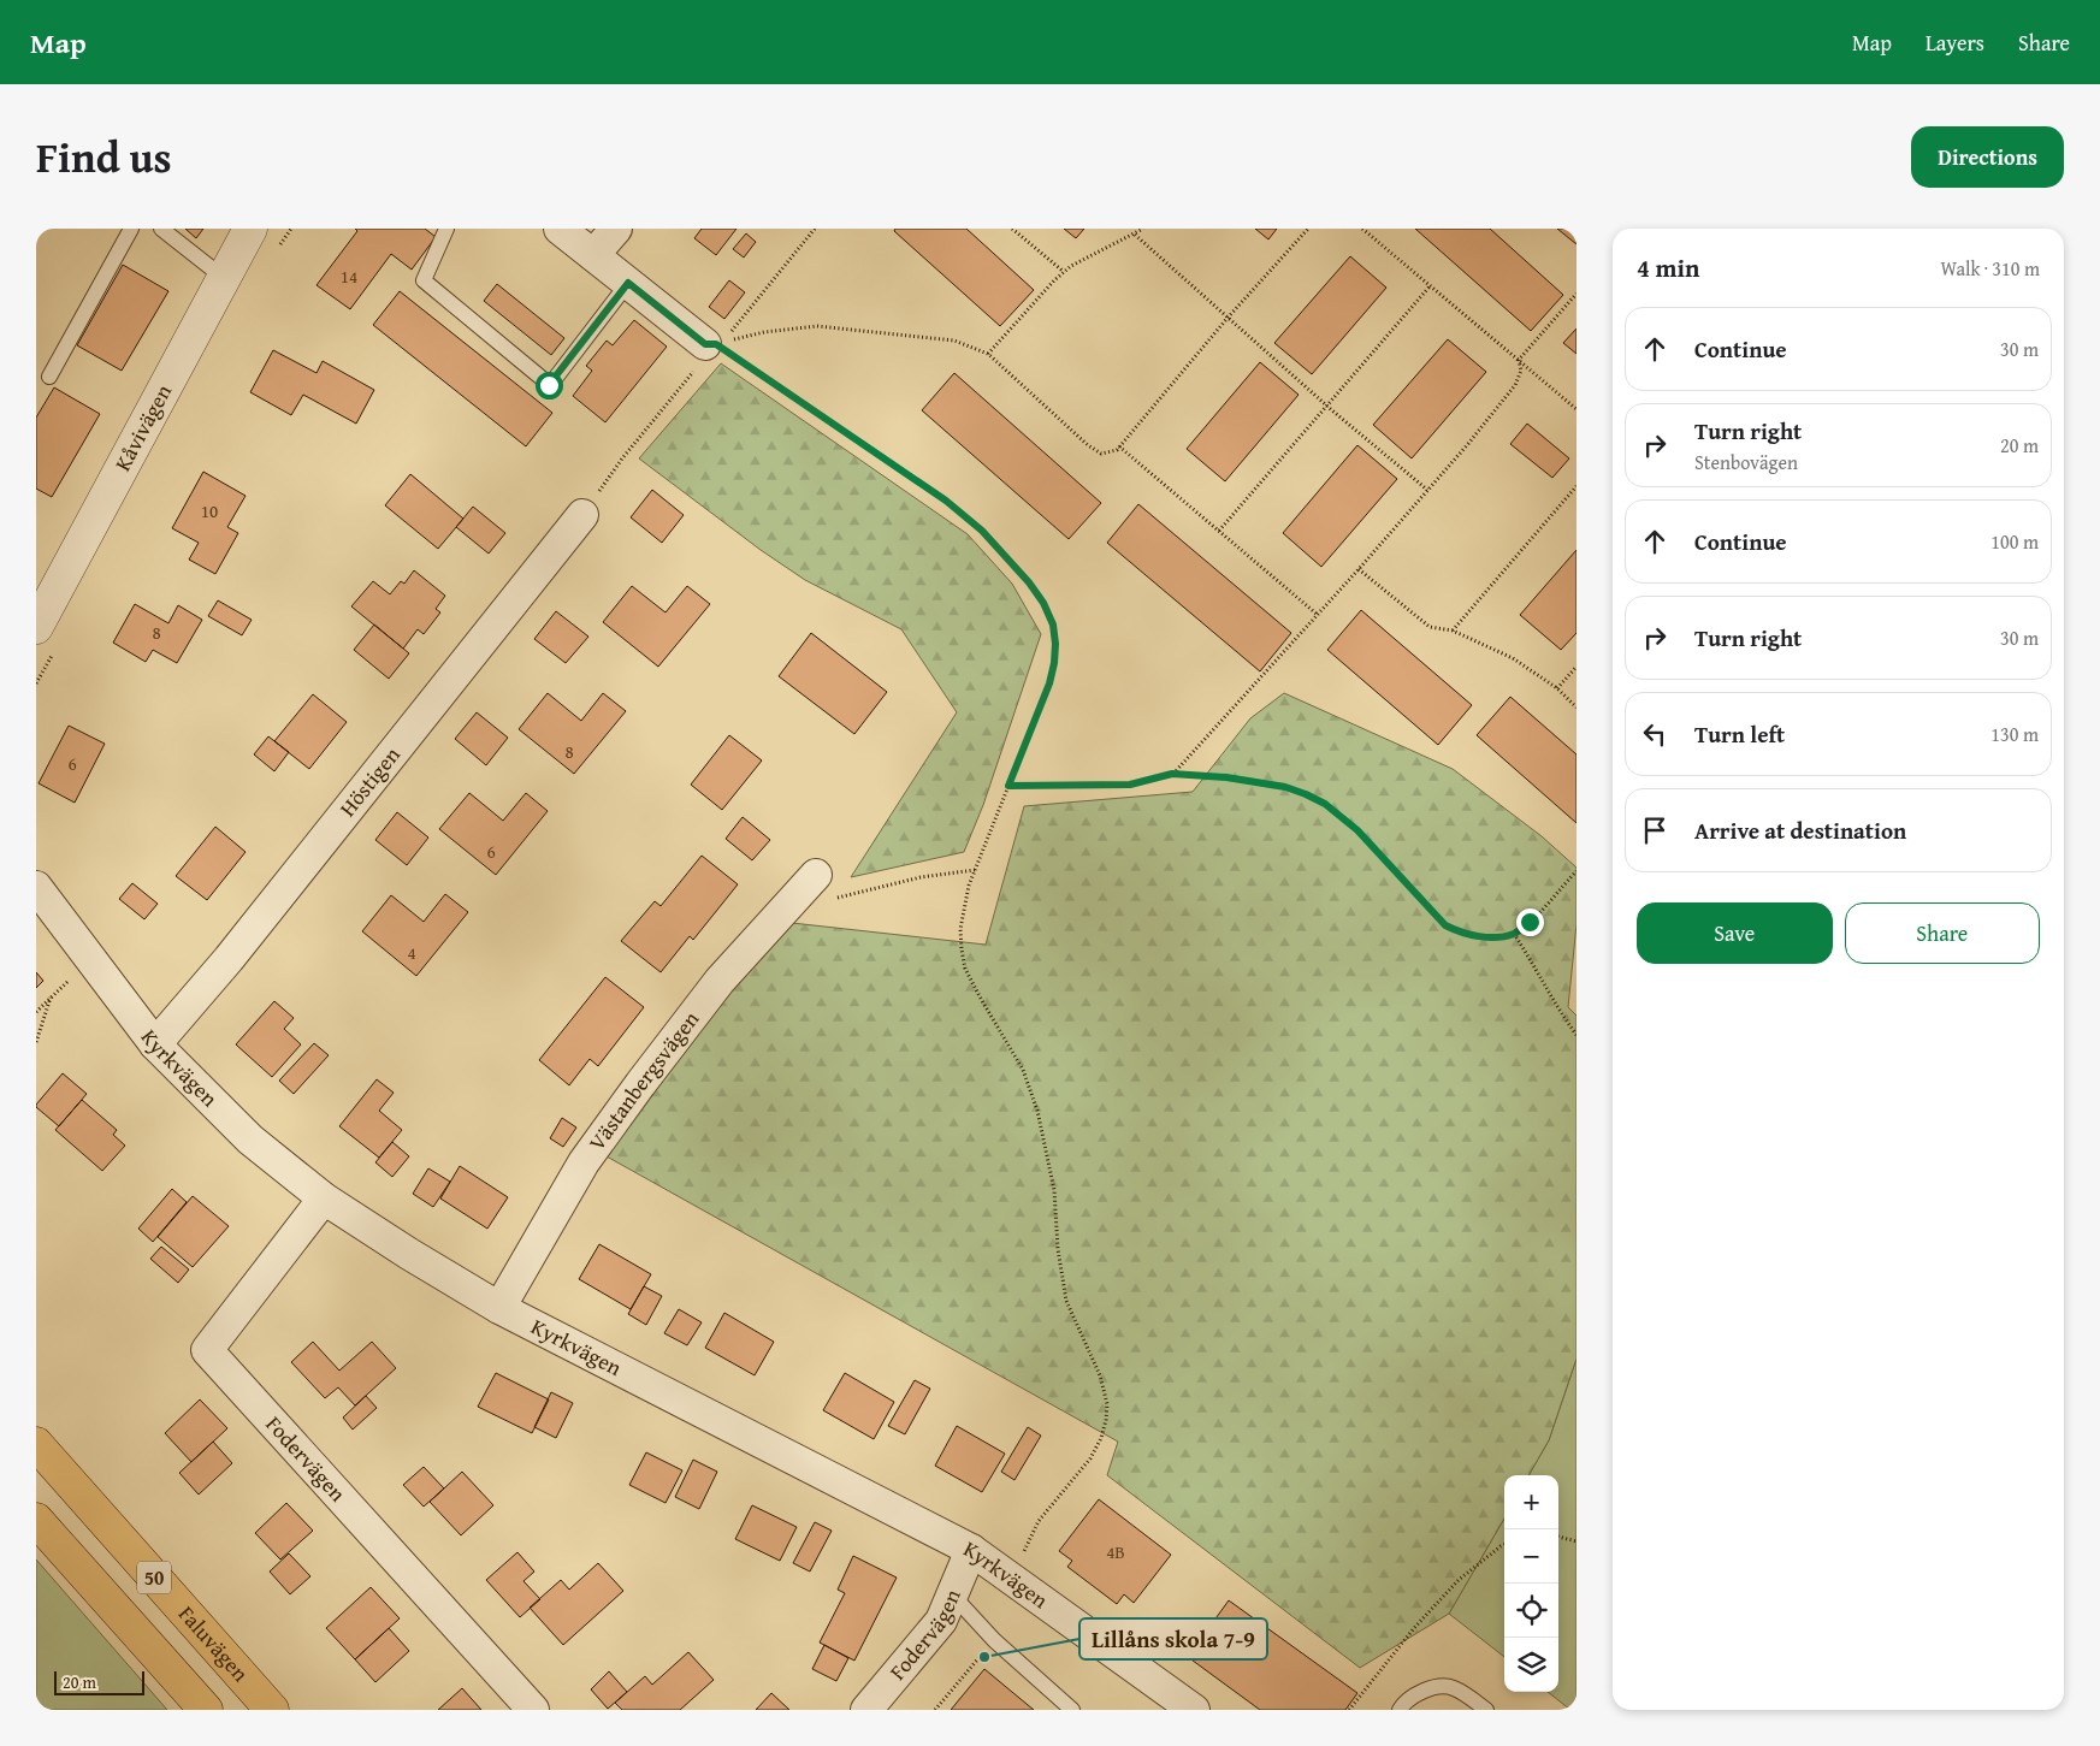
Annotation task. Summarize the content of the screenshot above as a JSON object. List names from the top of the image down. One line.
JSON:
{"streets":{"highway":["50","Faluvägen"],"street":["Kåvivägen","Höstigen","Kyrkvägen","Västanbergsvägen","Fodervägen"]},"crossings":[["Höstigen","Kyrkvägen"],["Kyrkvägen","Västanbergsvägen"],["Kyrkvägen","Fodervägen"]],"places":["Lillåns skola 7-9"],"house_numbers":["14","10","8","8","6","6","4","4B"],"scale_bar":"20 m","page":{"header":"Map","nav":["Map","Layers","Share"],"title":"Find us","buttons":["Directions",["Save","Share"]],"heading":["4 min","Walk · 310 m"],"list":[["Continue","30 m"],["Turn right","Stenbovägen","20 m"],["Continue","100 m"],["Turn right","30 m"],["Turn left","130 m"],"Arrive at destination"],"map_buttons":["+","−"],"scale":"20 m"}}
